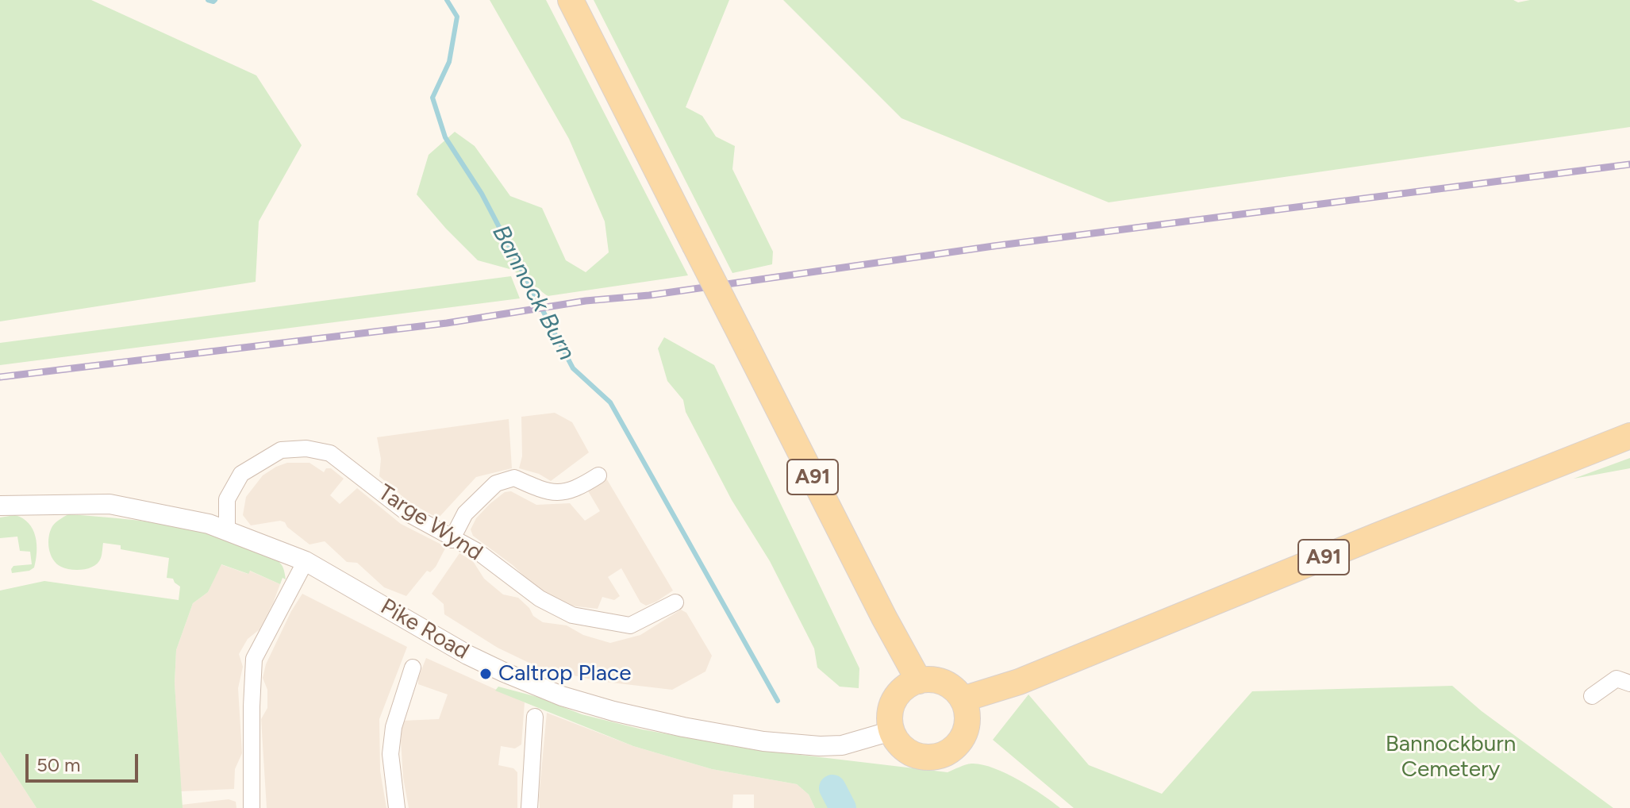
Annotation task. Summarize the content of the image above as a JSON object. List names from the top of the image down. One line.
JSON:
{"streets":{"main road":["A91"],"street":["Targe Wynd","Pike Road"]},"crossings":[["A91","Pike Road"],["Targe Wynd","Pike Road"]],"water":["Bannock Burn"],"parks":["Bannockburn Cemetery"],"places":["Caltrop Place"],"scale_bar":"50 m"}
